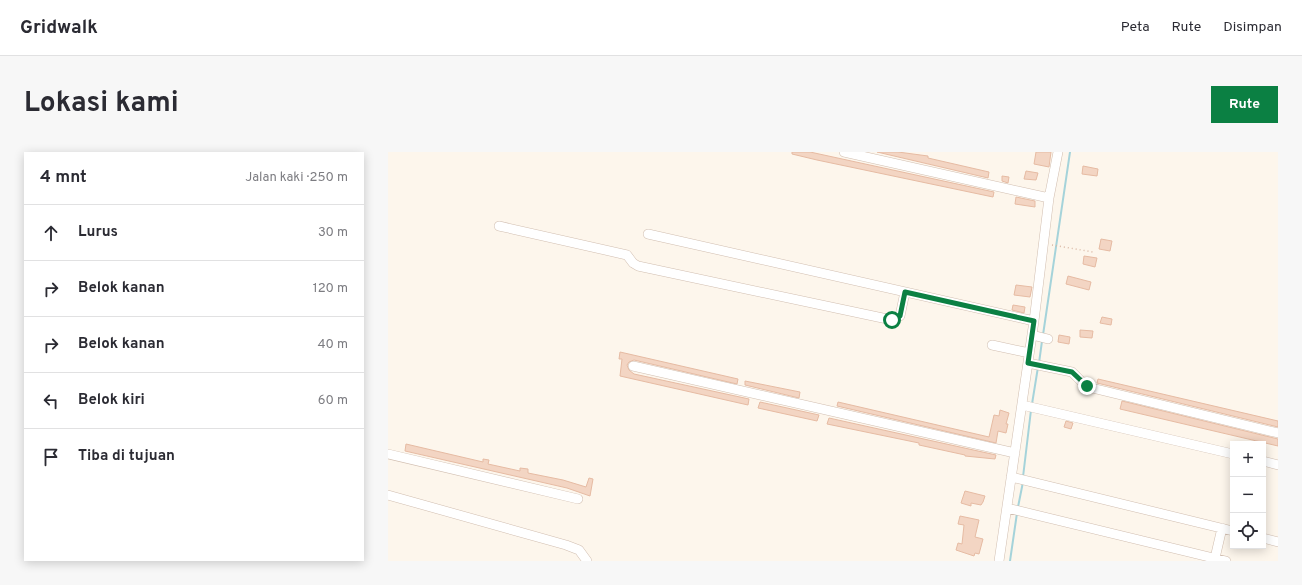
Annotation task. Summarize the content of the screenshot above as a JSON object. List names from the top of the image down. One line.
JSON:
{"page":{"header":"Gridwalk","nav":["Peta","Rute","Disimpan"],"title":"Lokasi kami","buttons":"Rute","heading":["4 mnt","Jalan kaki · 250 m"],"list":[["Lurus","30 m"],["Belok kanan","120 m"],["Belok kanan","40 m"],["Belok kiri","60 m"],"Tiba di tujuan"],"map_buttons":["+","−"]}}
